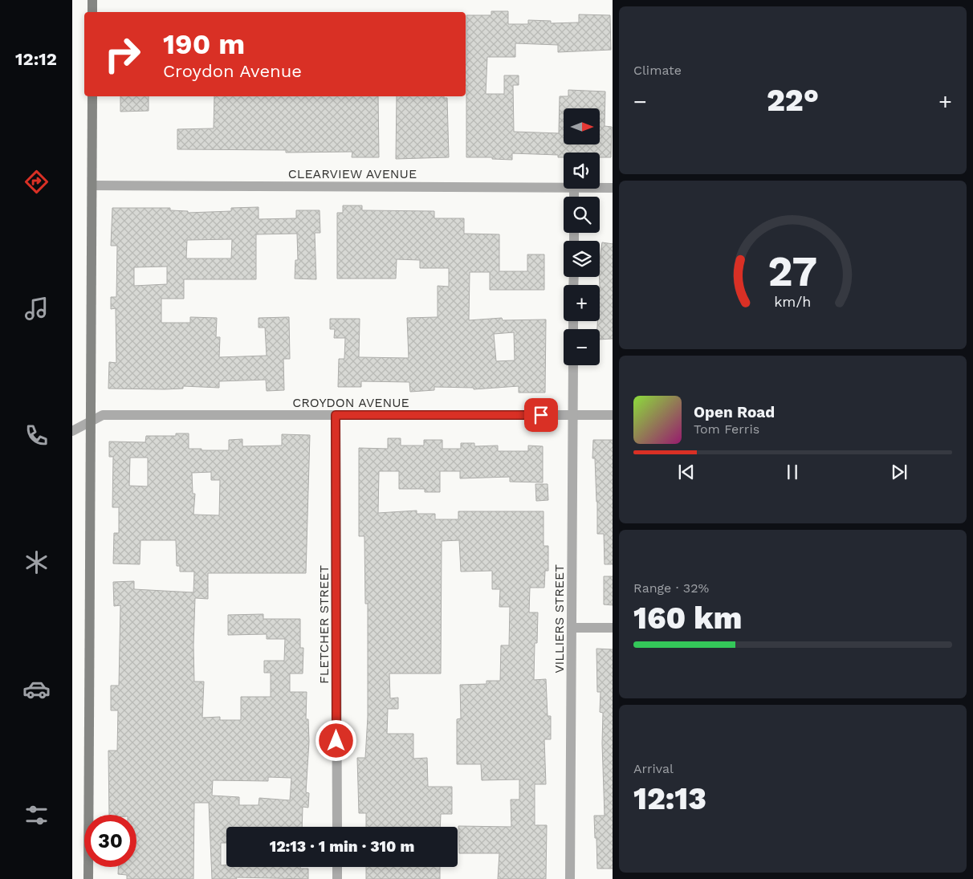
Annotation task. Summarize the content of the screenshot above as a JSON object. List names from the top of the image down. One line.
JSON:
{"streets":{"street":["CLEARVIEW AVENUE","CROYDON AVENUE","VILLIERS STREET","FLETCHER STREET"]},"crossings":[["CROYDON AVENUE","VILLIERS STREET"],["CROYDON AVENUE","FLETCHER STREET"]],"north":"right","page":{"tabs":"12:12","tile":["Climate",["Range · 32%","160 km"],["Arrival","12:13"]],"turn":["190 m","Croydon Avenue"],"heat":["−","22°","+"],"map_buttons":["+","−"],"song":["Open Road","Tom Ferris"],"limit":"30","trip":"12:13 · 1 min · 310 m","gauge":["27","km/h"]}}
